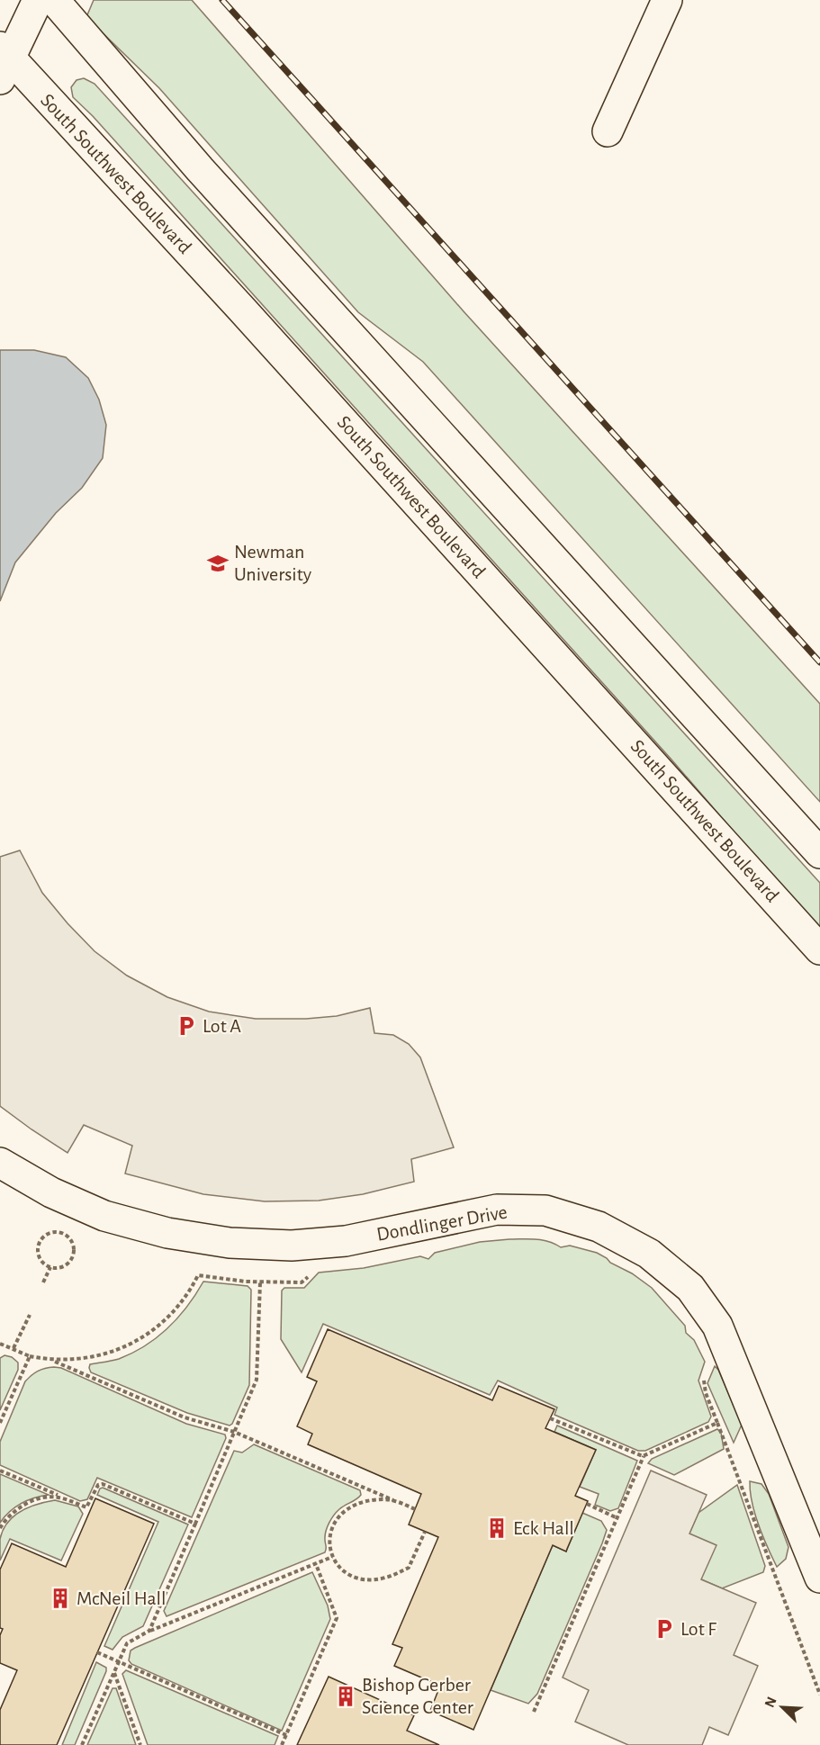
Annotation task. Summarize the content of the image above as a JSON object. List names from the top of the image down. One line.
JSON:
{"streets":{"main road":["South Southwest Boulevard","Dondlinger Drive"]},"places":{"school or university":["Newman University"],"parking":["Lot A","Lot F"],"building":["Eck Hall","McNeil Hall","Bishop Gerber Science Center"]},"north":"top left"}
